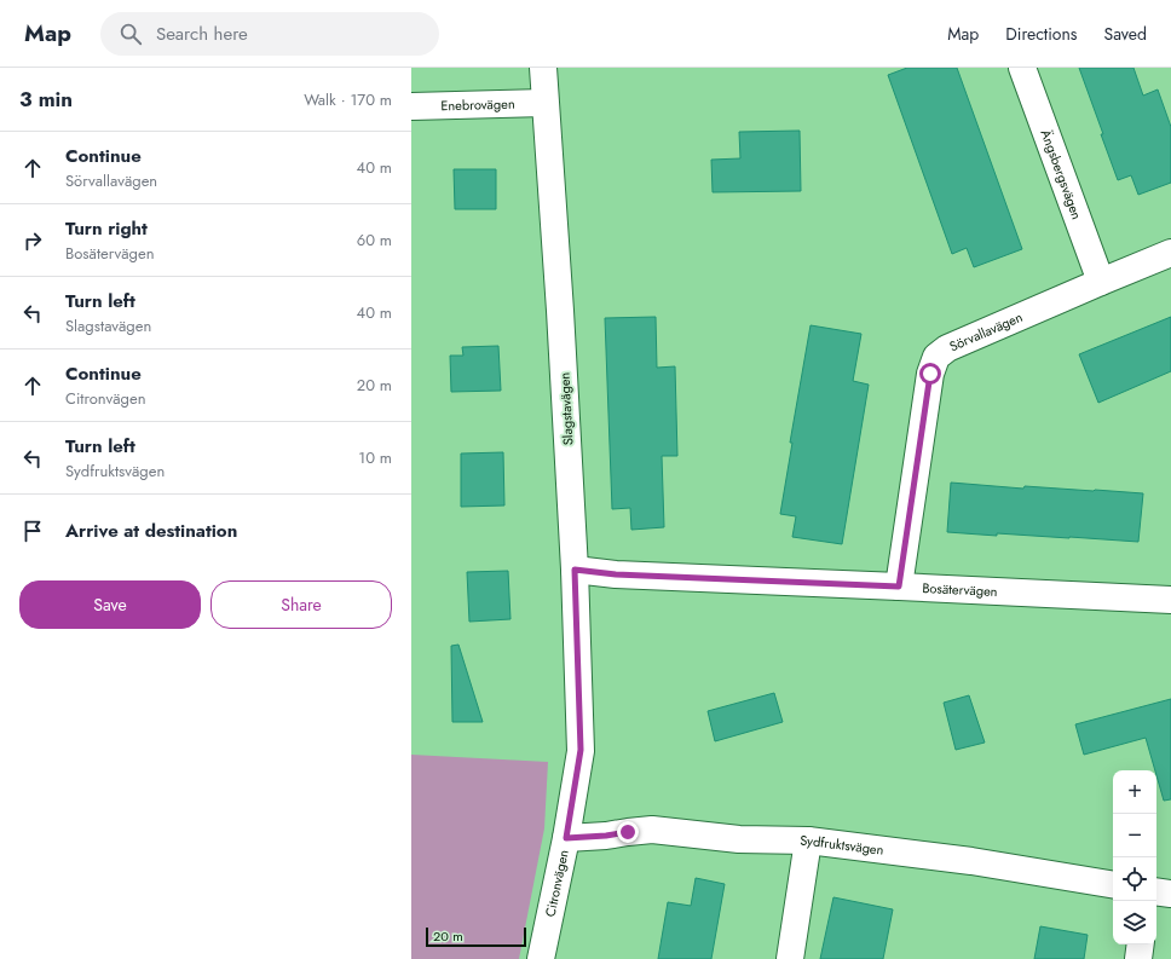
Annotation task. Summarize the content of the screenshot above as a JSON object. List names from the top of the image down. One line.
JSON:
{"streets":{"street":["Enebrovägen","Ängsbergsvägen","Sörvallavägen","Slagstavägen","Bosätervägen","Sydfruktsvägen","Citronvägen"]},"crossings":[["Enebrovägen","Slagstavägen"],["Ängsbergsvägen","Sörvallavägen"],["Sörvallavägen","Bosätervägen"],["Slagstavägen","Bosätervägen"],["Slagstavägen","Citronvägen"],["Sydfruktsvägen","Citronvägen"]],"scale_bar":"20 m","page":{"header":"Map","search":"Search here","nav":["Map","Directions","Saved"],"heading":["3 min","Walk · 170 m"],"list":[["Continue","Sörvallavägen","40 m"],["Turn right","Bosätervägen","60 m"],["Turn left","Slagstavägen","40 m"],["Continue","Citronvägen","20 m"],["Turn left","Sydfruktsvägen","10 m"],"Arrive at destination"],"buttons":["Save","Share"],"map_buttons":["+","−"],"scale":"20 m"}}
